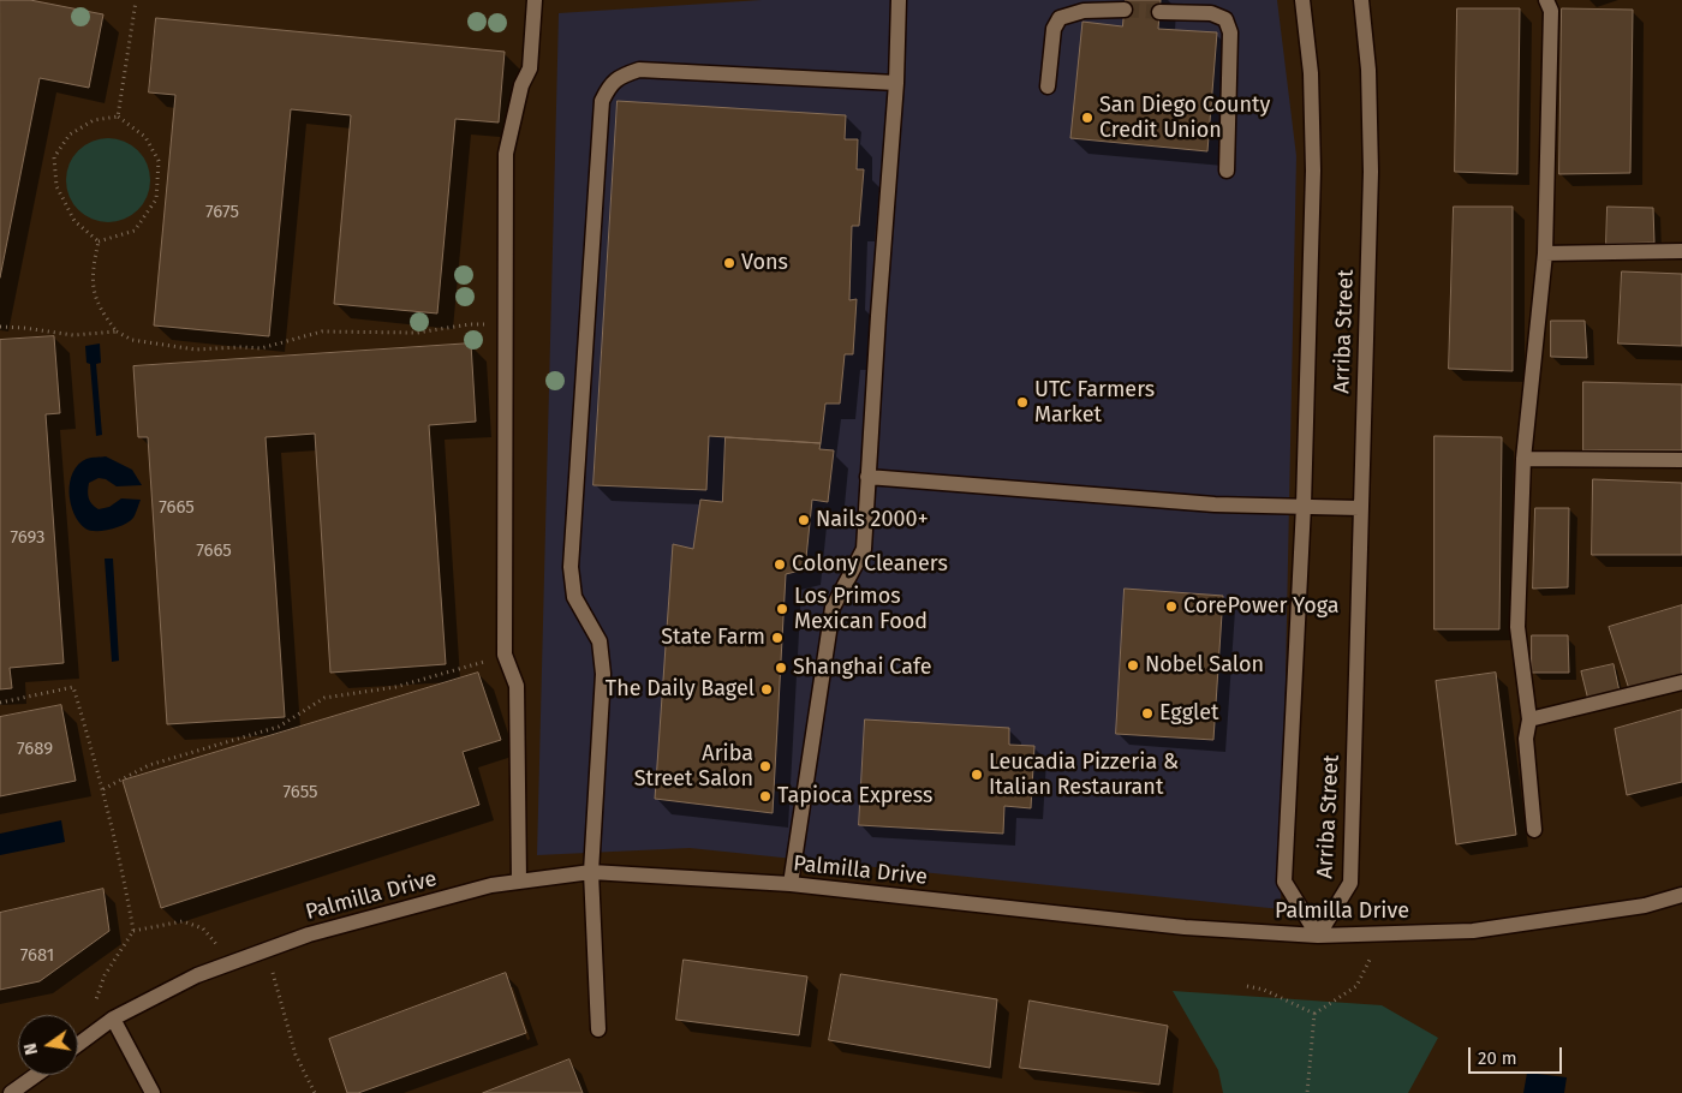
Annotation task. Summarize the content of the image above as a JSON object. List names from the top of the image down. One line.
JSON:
{"streets":{"street":["Arriba Street","Palmilla Drive"]},"crossings":[["Arriba Street","Palmilla Drive"]],"places":["San Diego County Credit Union","Vons","UTC Farmers Market","Nails 2000+","Colony Cleaners","CorePower Yoga","Los Primos Mexican Food","State Farm","Nobel Salon","Shanghai Cafe","The Daily Bagel","Egglet","Ariba Street Salon","Leucadia Pizzeria & Italian Restaurant","Tapioca Express"],"house_numbers":["7675","7665","7693","7665","7689","7655","7681"],"scale_bar":"20 m","north":"left"}
